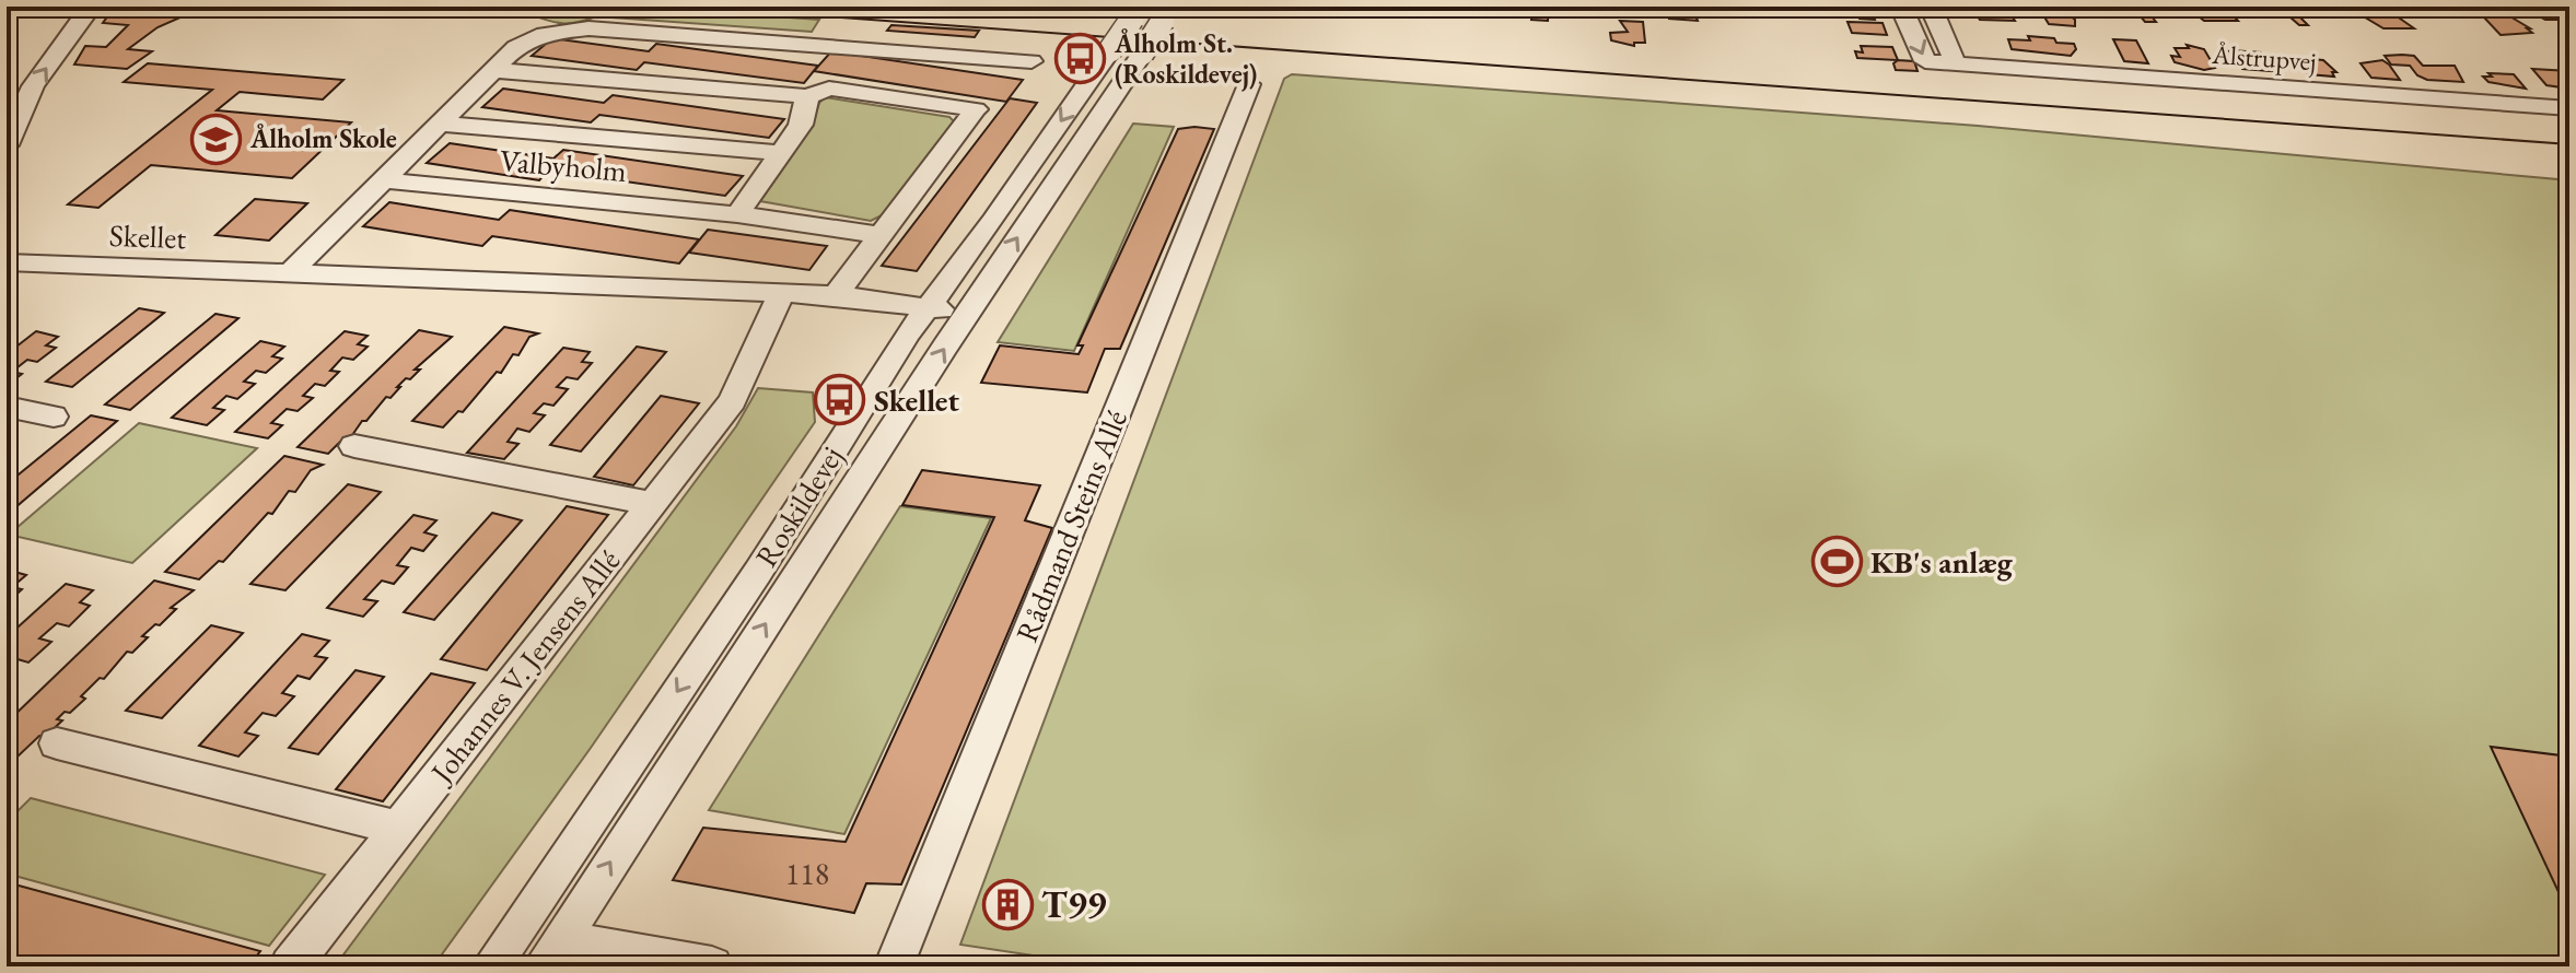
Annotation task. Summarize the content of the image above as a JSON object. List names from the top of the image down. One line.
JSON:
{"streets":{"street":["Ålstrupvej","Valbyholm","Skellet","Roskildevej","Rådmand Steins Allé","Johannes V. Jensens Allé"]},"crossings":[["Skellet","Roskildevej"],["Skellet","Johannes V. Jensens Allé"]],"places":{"bus stop":["Ålholm St. (Roskildevej)","Skellet"],"school or university":["Ålholm Skole"],"sports":["KB's anlæg"],"building":["T99"]},"house_numbers":["118"]}
